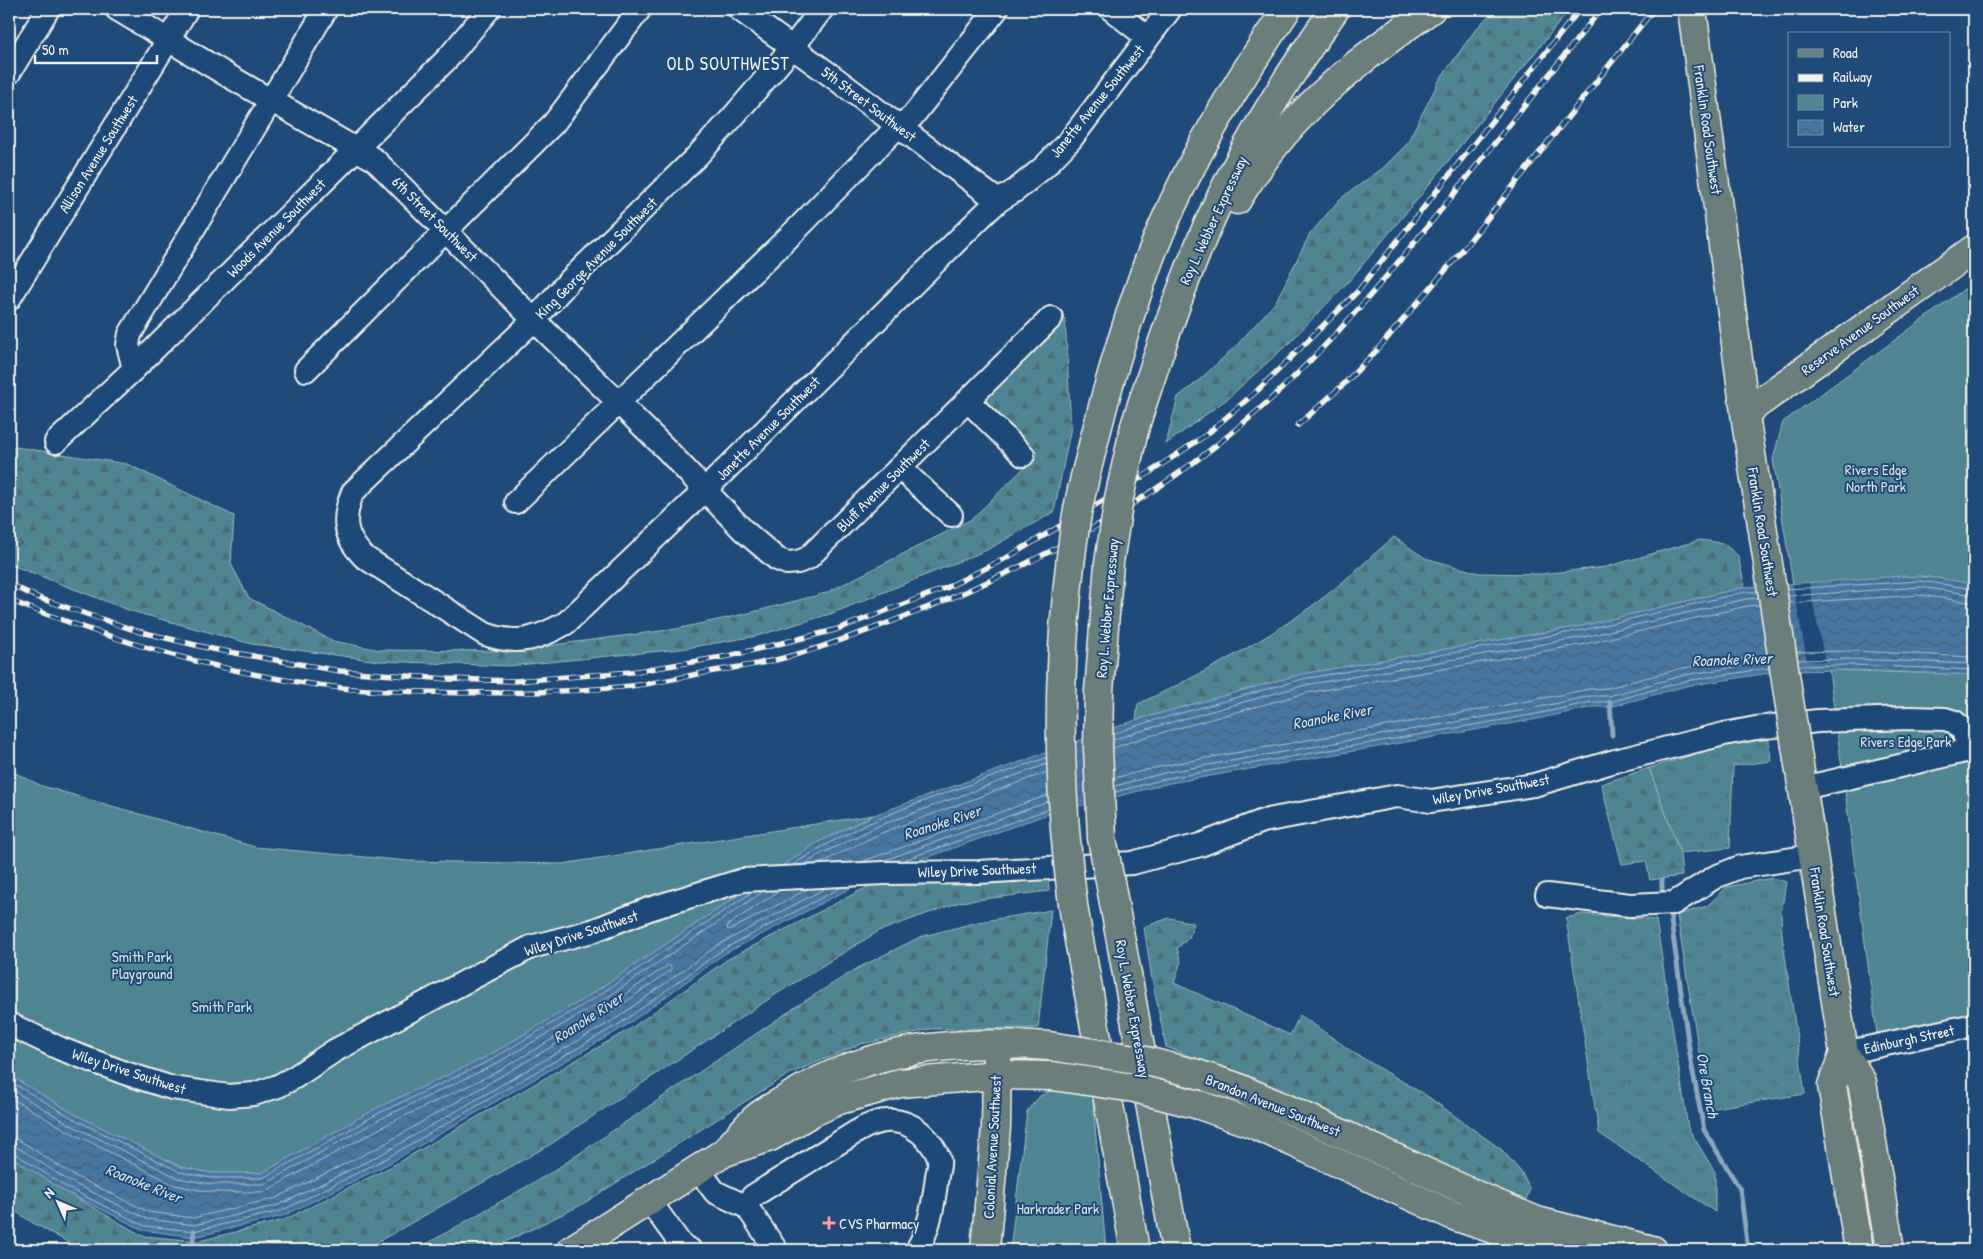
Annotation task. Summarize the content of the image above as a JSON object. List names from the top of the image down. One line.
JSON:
{"streets":{"main road":["Franklin Road Southwest","Roy L. Webber Expressway","Reserve Avenue Southwest","Brandon Avenue Southwest","Colonial Avenue Southwest"],"street":["Janette Avenue Southwest","5th Street Southwest","Allison Avenue Southwest","6th Street Southwest","Woods Avenue Southwest","King George Avenue Southwest","Bluff Avenue Southwest","Wiley Drive Southwest","Edinburgh Street"]},"crossings":[["Janette Avenue Southwest","5th Street Southwest"],["Janette Avenue Southwest","6th Street Southwest"],["Janette Avenue Southwest","King George Avenue Southwest"],["Janette Avenue Southwest","Bluff Avenue Southwest"],["5th Street Southwest","King George Avenue Southwest"],["Franklin Road Southwest","Reserve Avenue Southwest"],["Franklin Road Southwest","Wiley Drive Southwest"],["Franklin Road Southwest","Edinburgh Street"],["Allison Avenue Southwest","6th Street Southwest"],["6th Street Southwest","Woods Avenue Southwest"],["6th Street Southwest","King George Avenue Southwest"],["6th Street Southwest","Bluff Avenue Southwest"],["Brandon Avenue Southwest","Colonial Avenue Southwest"]],"districts":["OLD SOUTHWEST"],"water":["Roanoke River","Ore Branch"],"parks":["Rivers Edge North Park","Rivers Edge Park","Smith Park Playground","Smith Park","Harkrader Park"],"places":{"health":["CVS Pharmacy"]},"legend":["Road","Railway","Park","Water"],"scale_bar":"50 m","north":"top left"}
